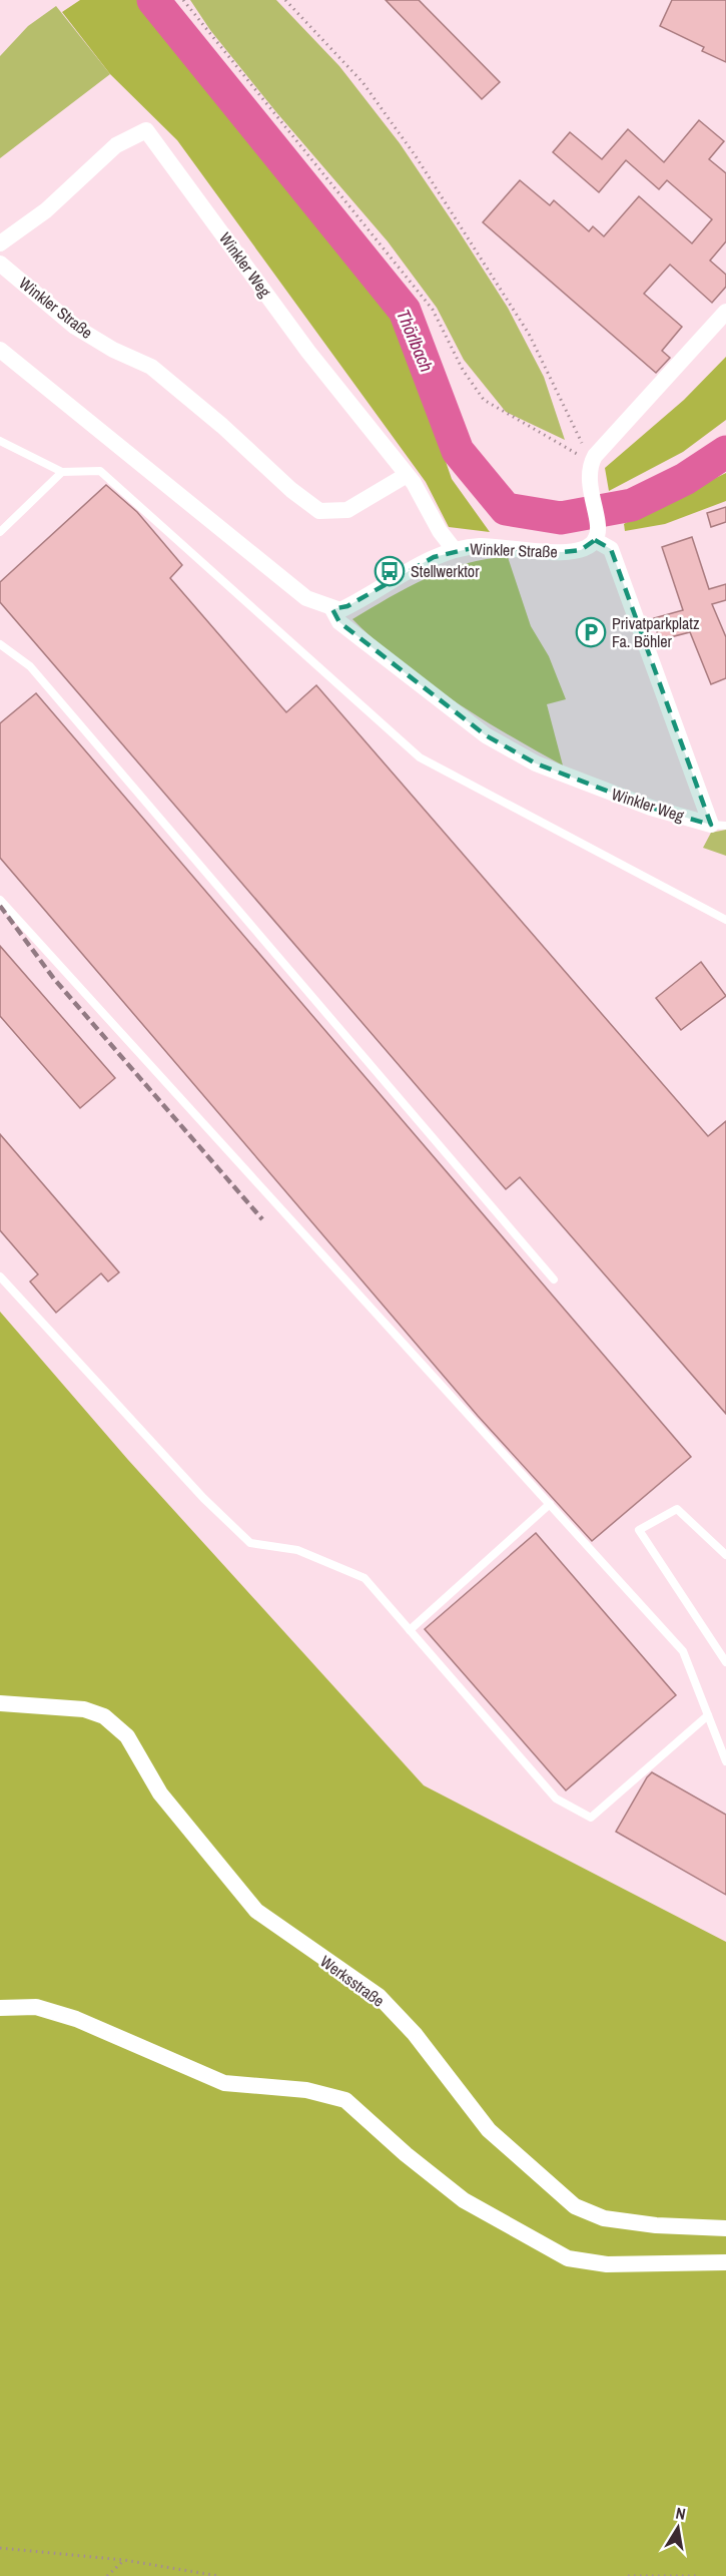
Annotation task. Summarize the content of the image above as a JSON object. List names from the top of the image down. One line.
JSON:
{"streets":{"street":["Winkler Weg","Winkler Straße","Werksstraße"]},"crossings":[["Winkler Weg","Winkler Straße"]],"water":["Thörlbach"],"places":{"bus stop":["Stellwerktor"],"parking":["Privatparkplatz Fa. Böhler"]},"north":"top"}
